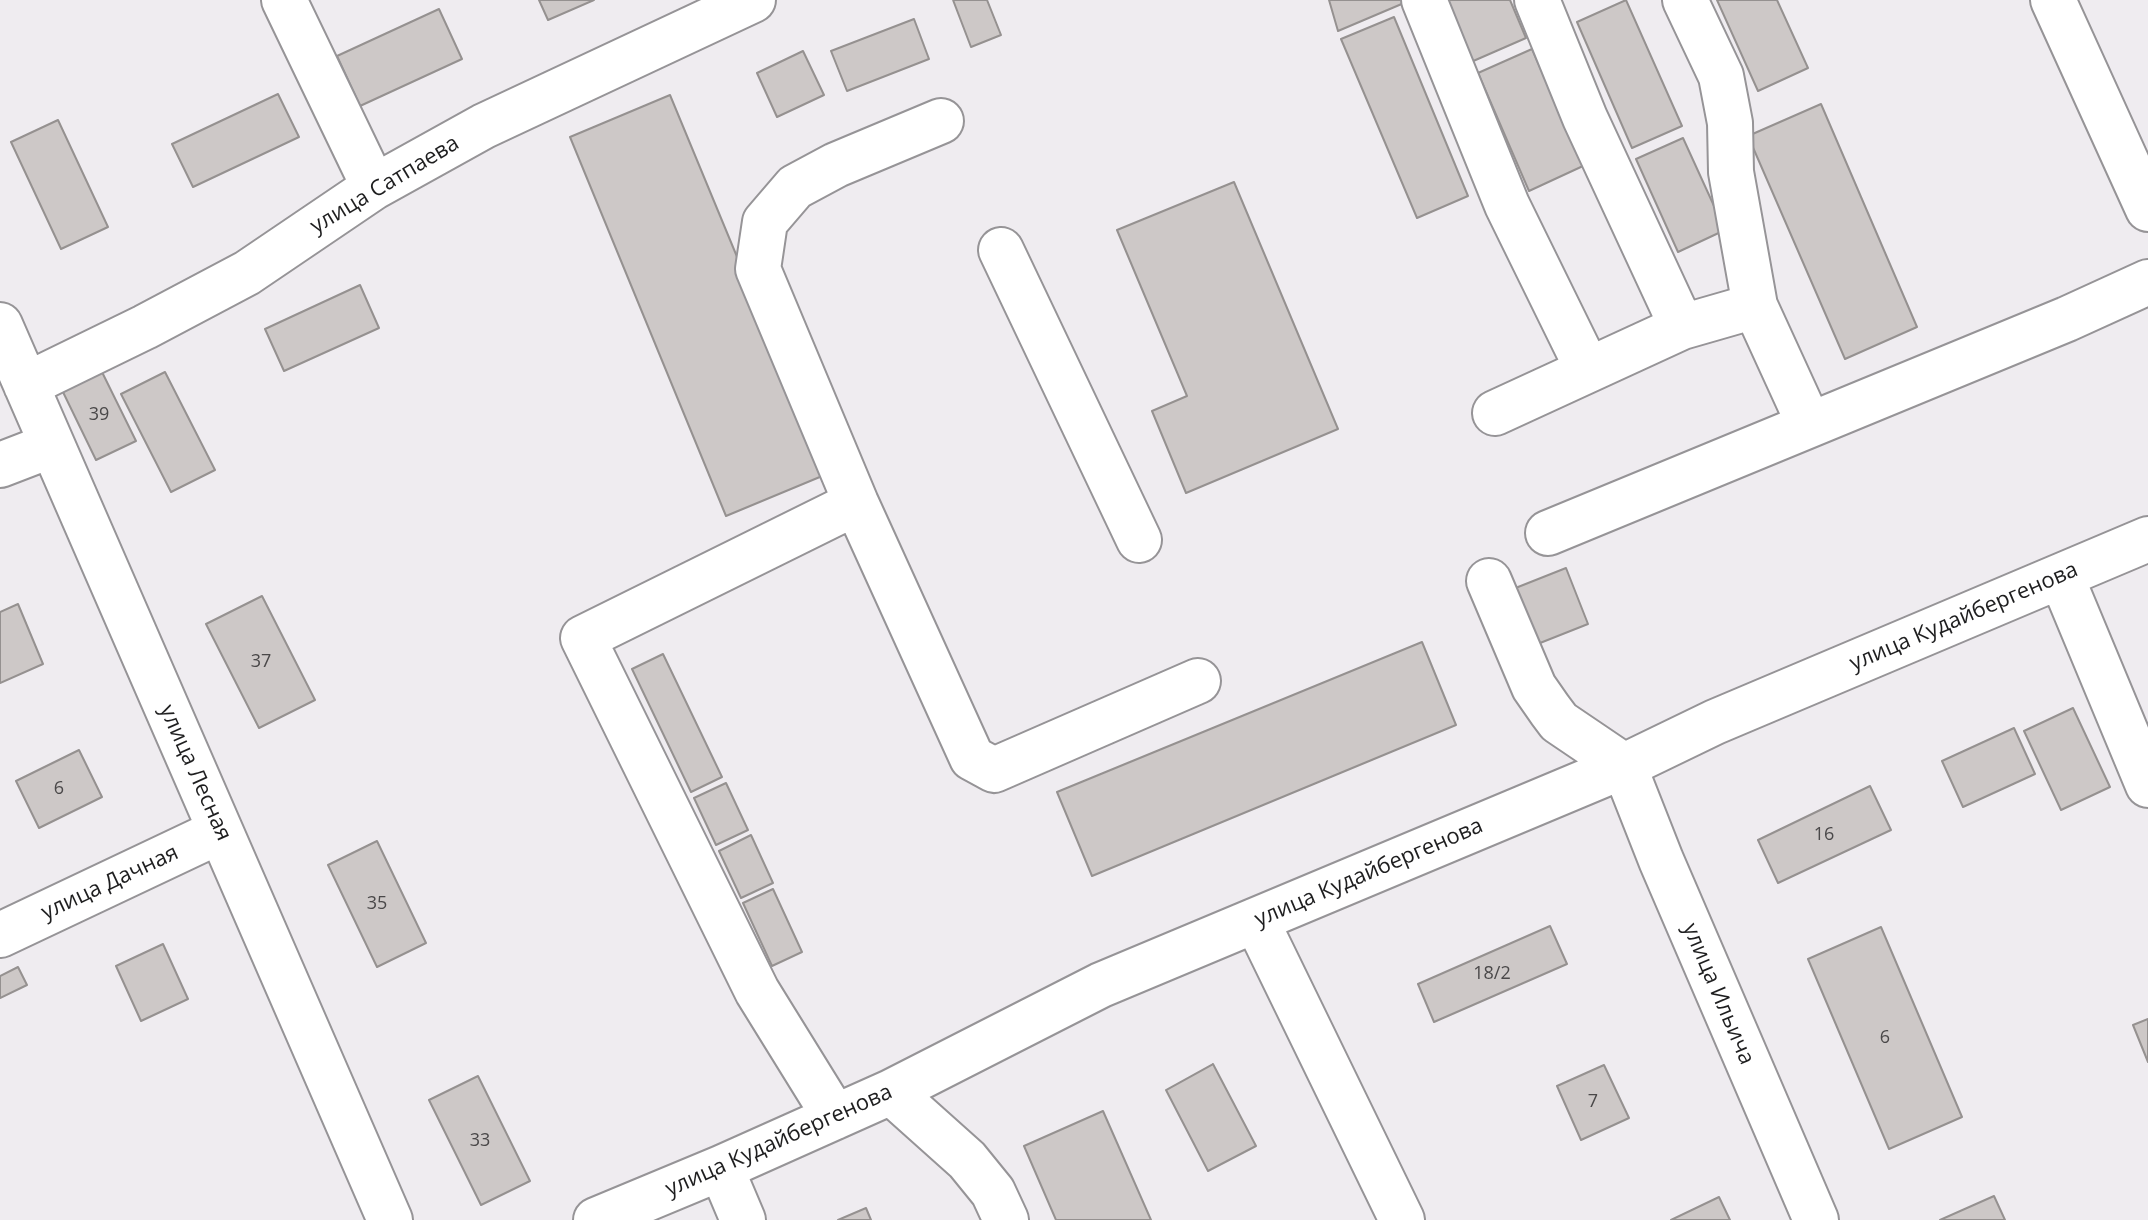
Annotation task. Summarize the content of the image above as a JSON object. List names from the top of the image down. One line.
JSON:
{"streets":{"street":["улица Сатпаева","улица Кудайбергенова","улица Лесная","улица Дачная","улица Ильича"]},"crossings":[["улица Сатпаева","улица Лесная"],["улица Кудайбергенова","улица Ильича"],["улица Лесная","улица Дачная"]],"house_numbers":["39","37","6","16","35","18/2","6","7","33"]}
